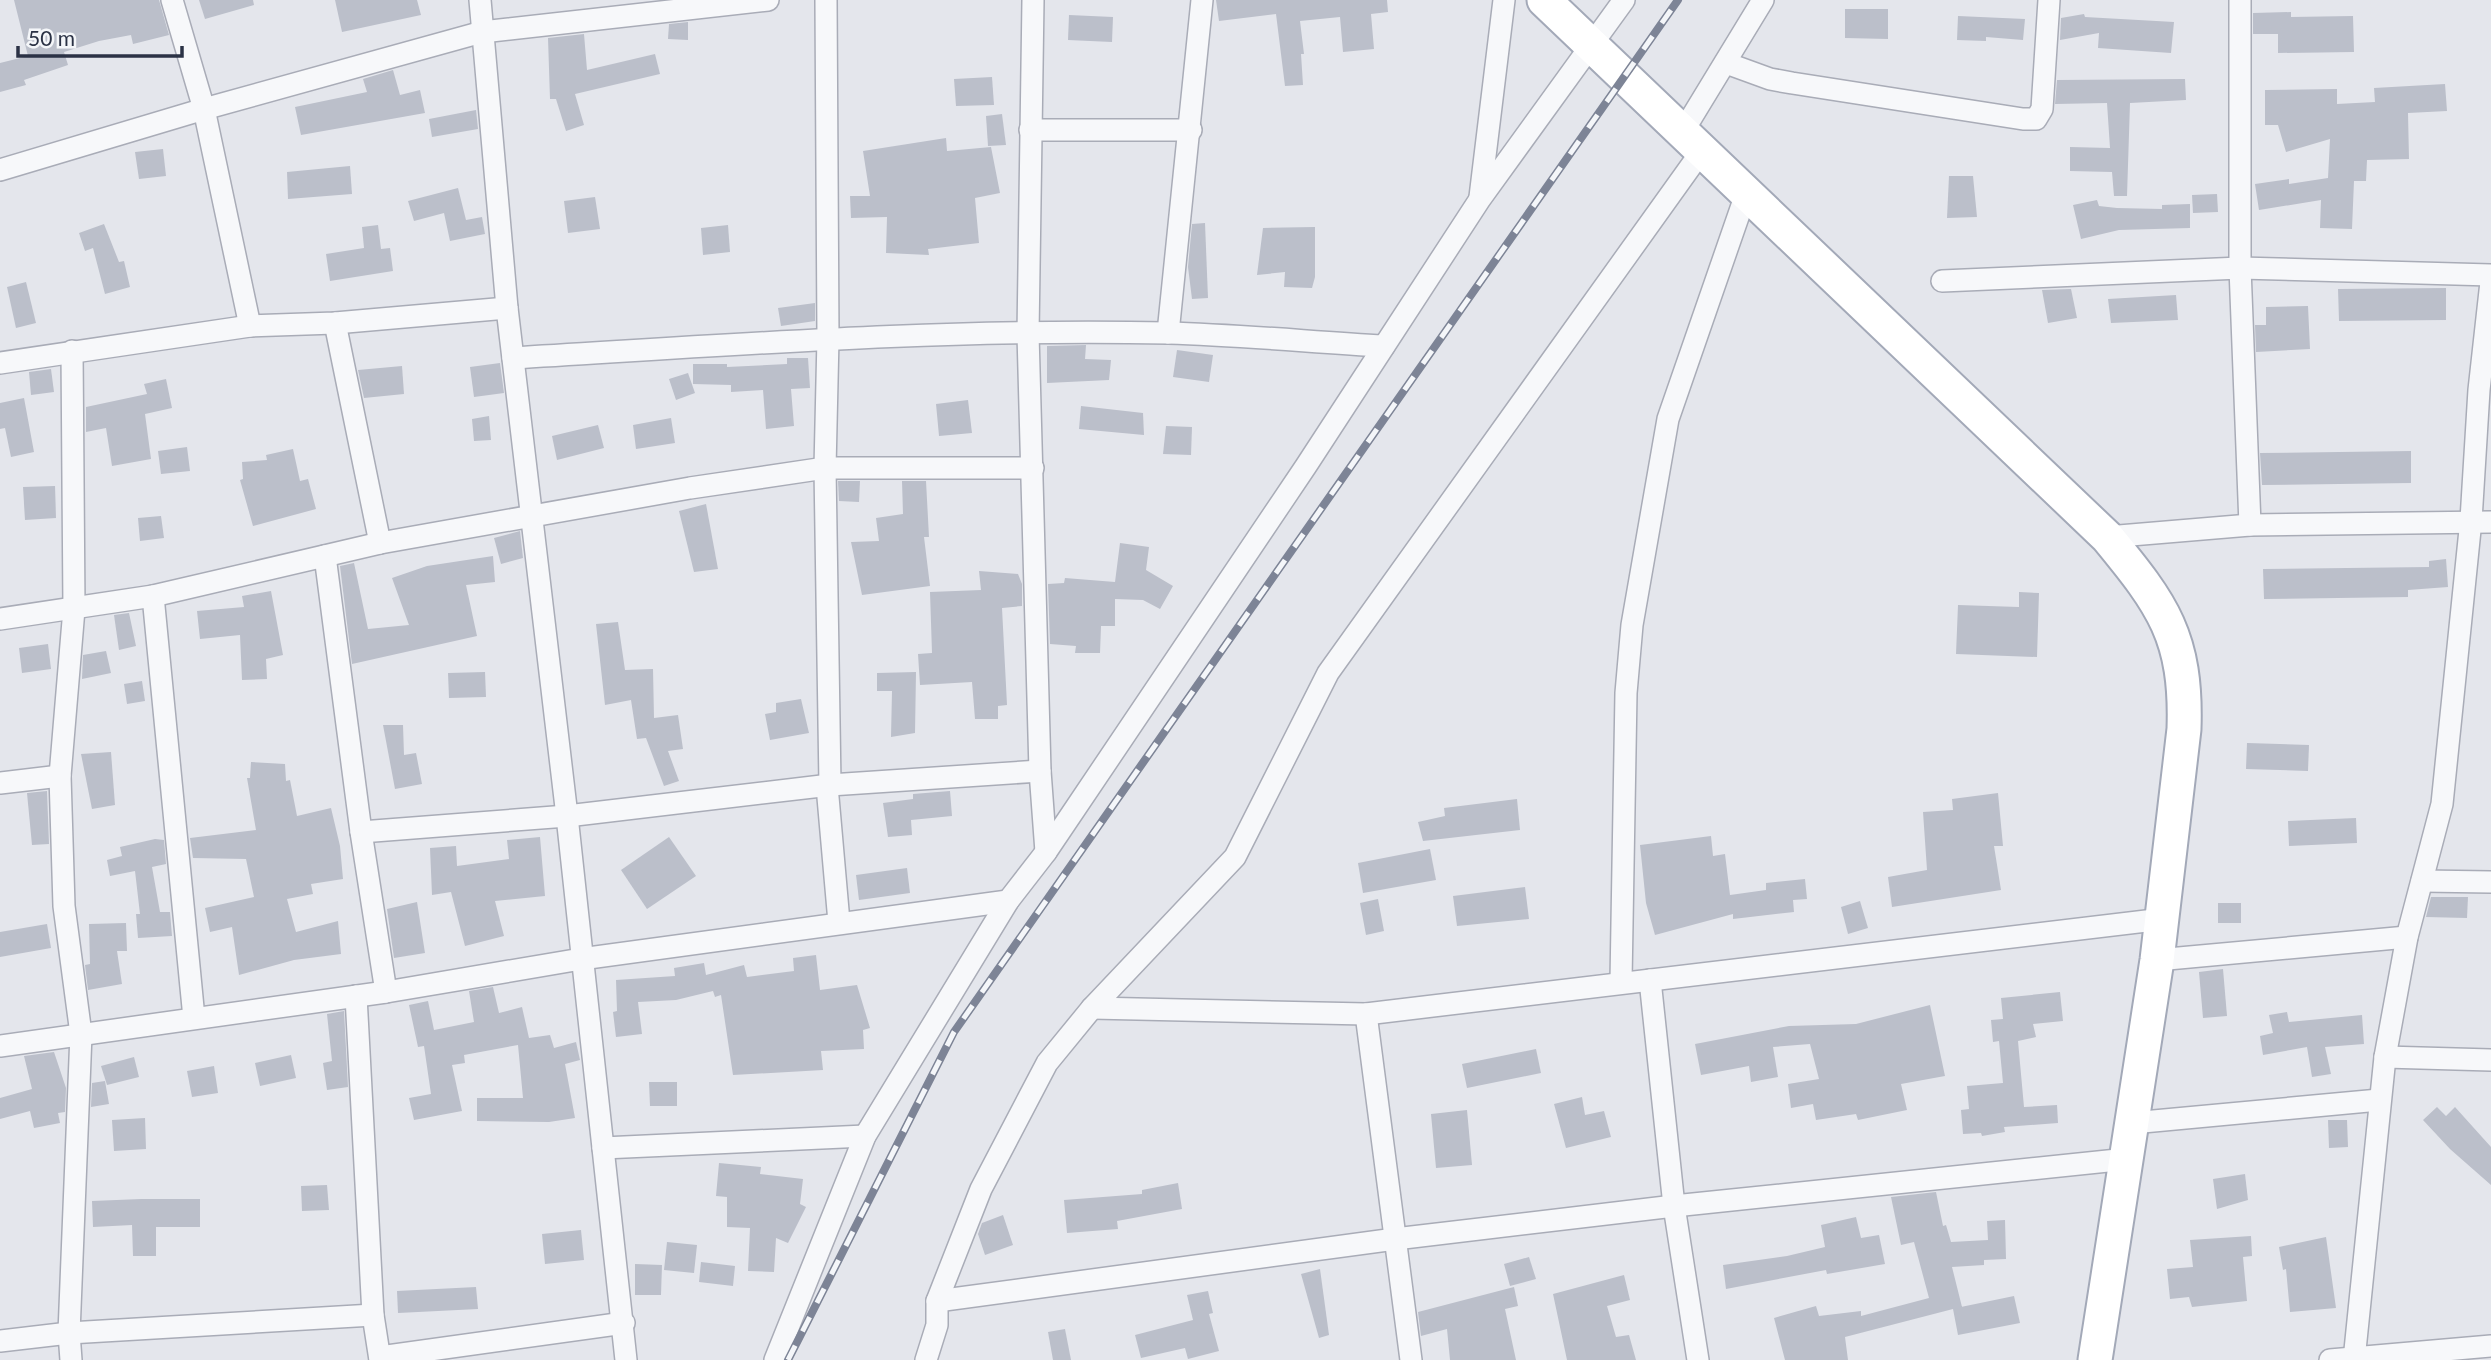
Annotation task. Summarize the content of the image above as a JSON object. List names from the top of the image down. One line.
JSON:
{"scale_bar":"50 m"}
